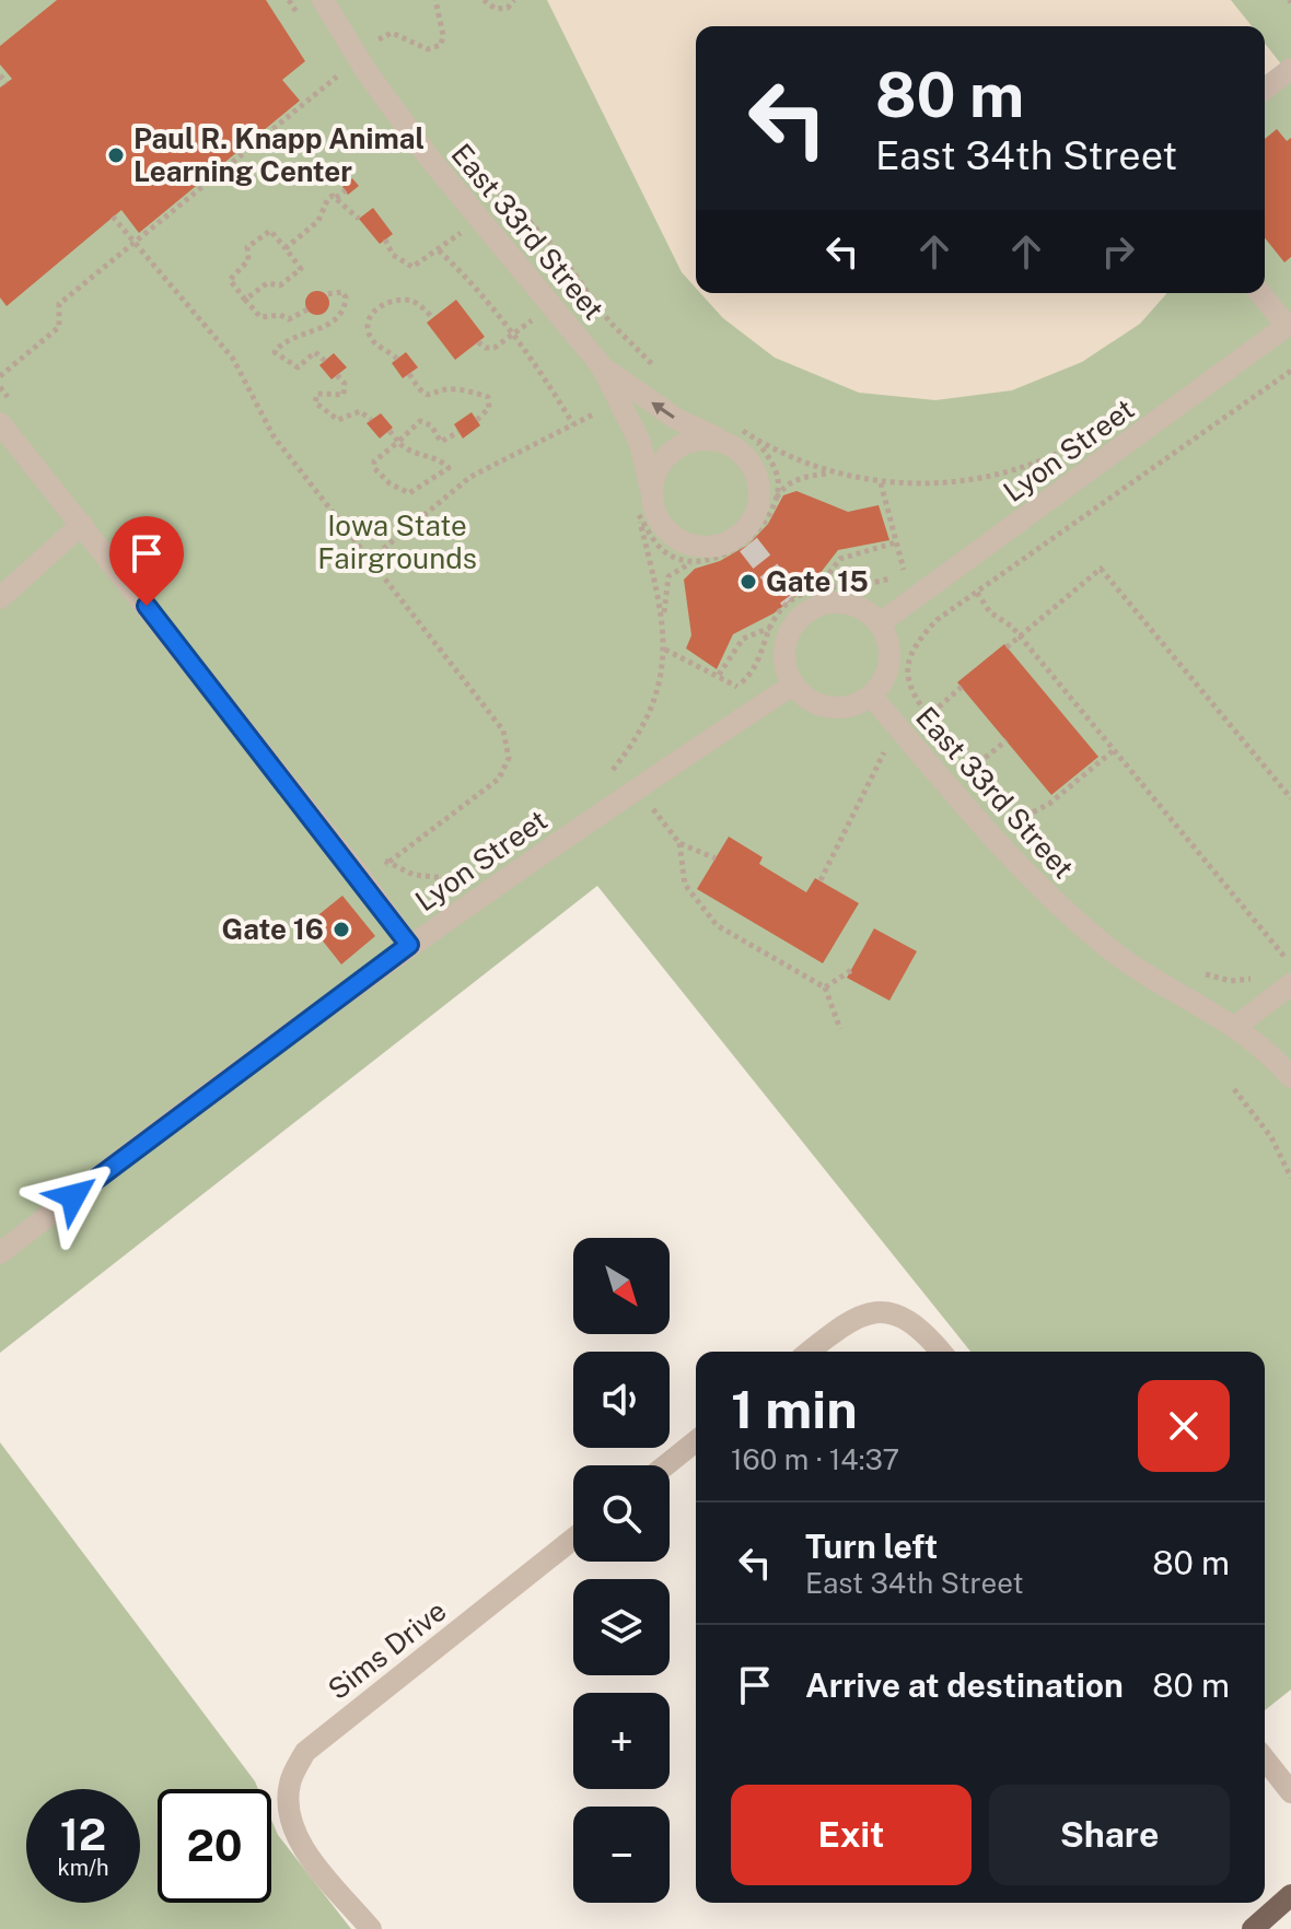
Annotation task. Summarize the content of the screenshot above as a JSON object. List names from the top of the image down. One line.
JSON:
{"streets":{"street":["East 33rd Street","Lyon Street","Sims Drive"]},"crossings":[["East 33rd Street","Lyon Street"]],"parks":["Iowa State Fairgrounds"],"places":["Paul R. Knapp Animal Learning Center","Gate 15","Gate 16"],"north":"bottom right","page":{"turn":["80 m","East 34th Street"],"map_buttons":["+","−"],"heading":["1 min","160 m · 14:37"],"list":[{"name":"Turn left","note":"East 34th Street","value":"80 m"},{"name":"Arrive at destination","value":"80 m"}],"buttons":["Exit","Share"],"speed":"12 km/h","limit":"20"}}
